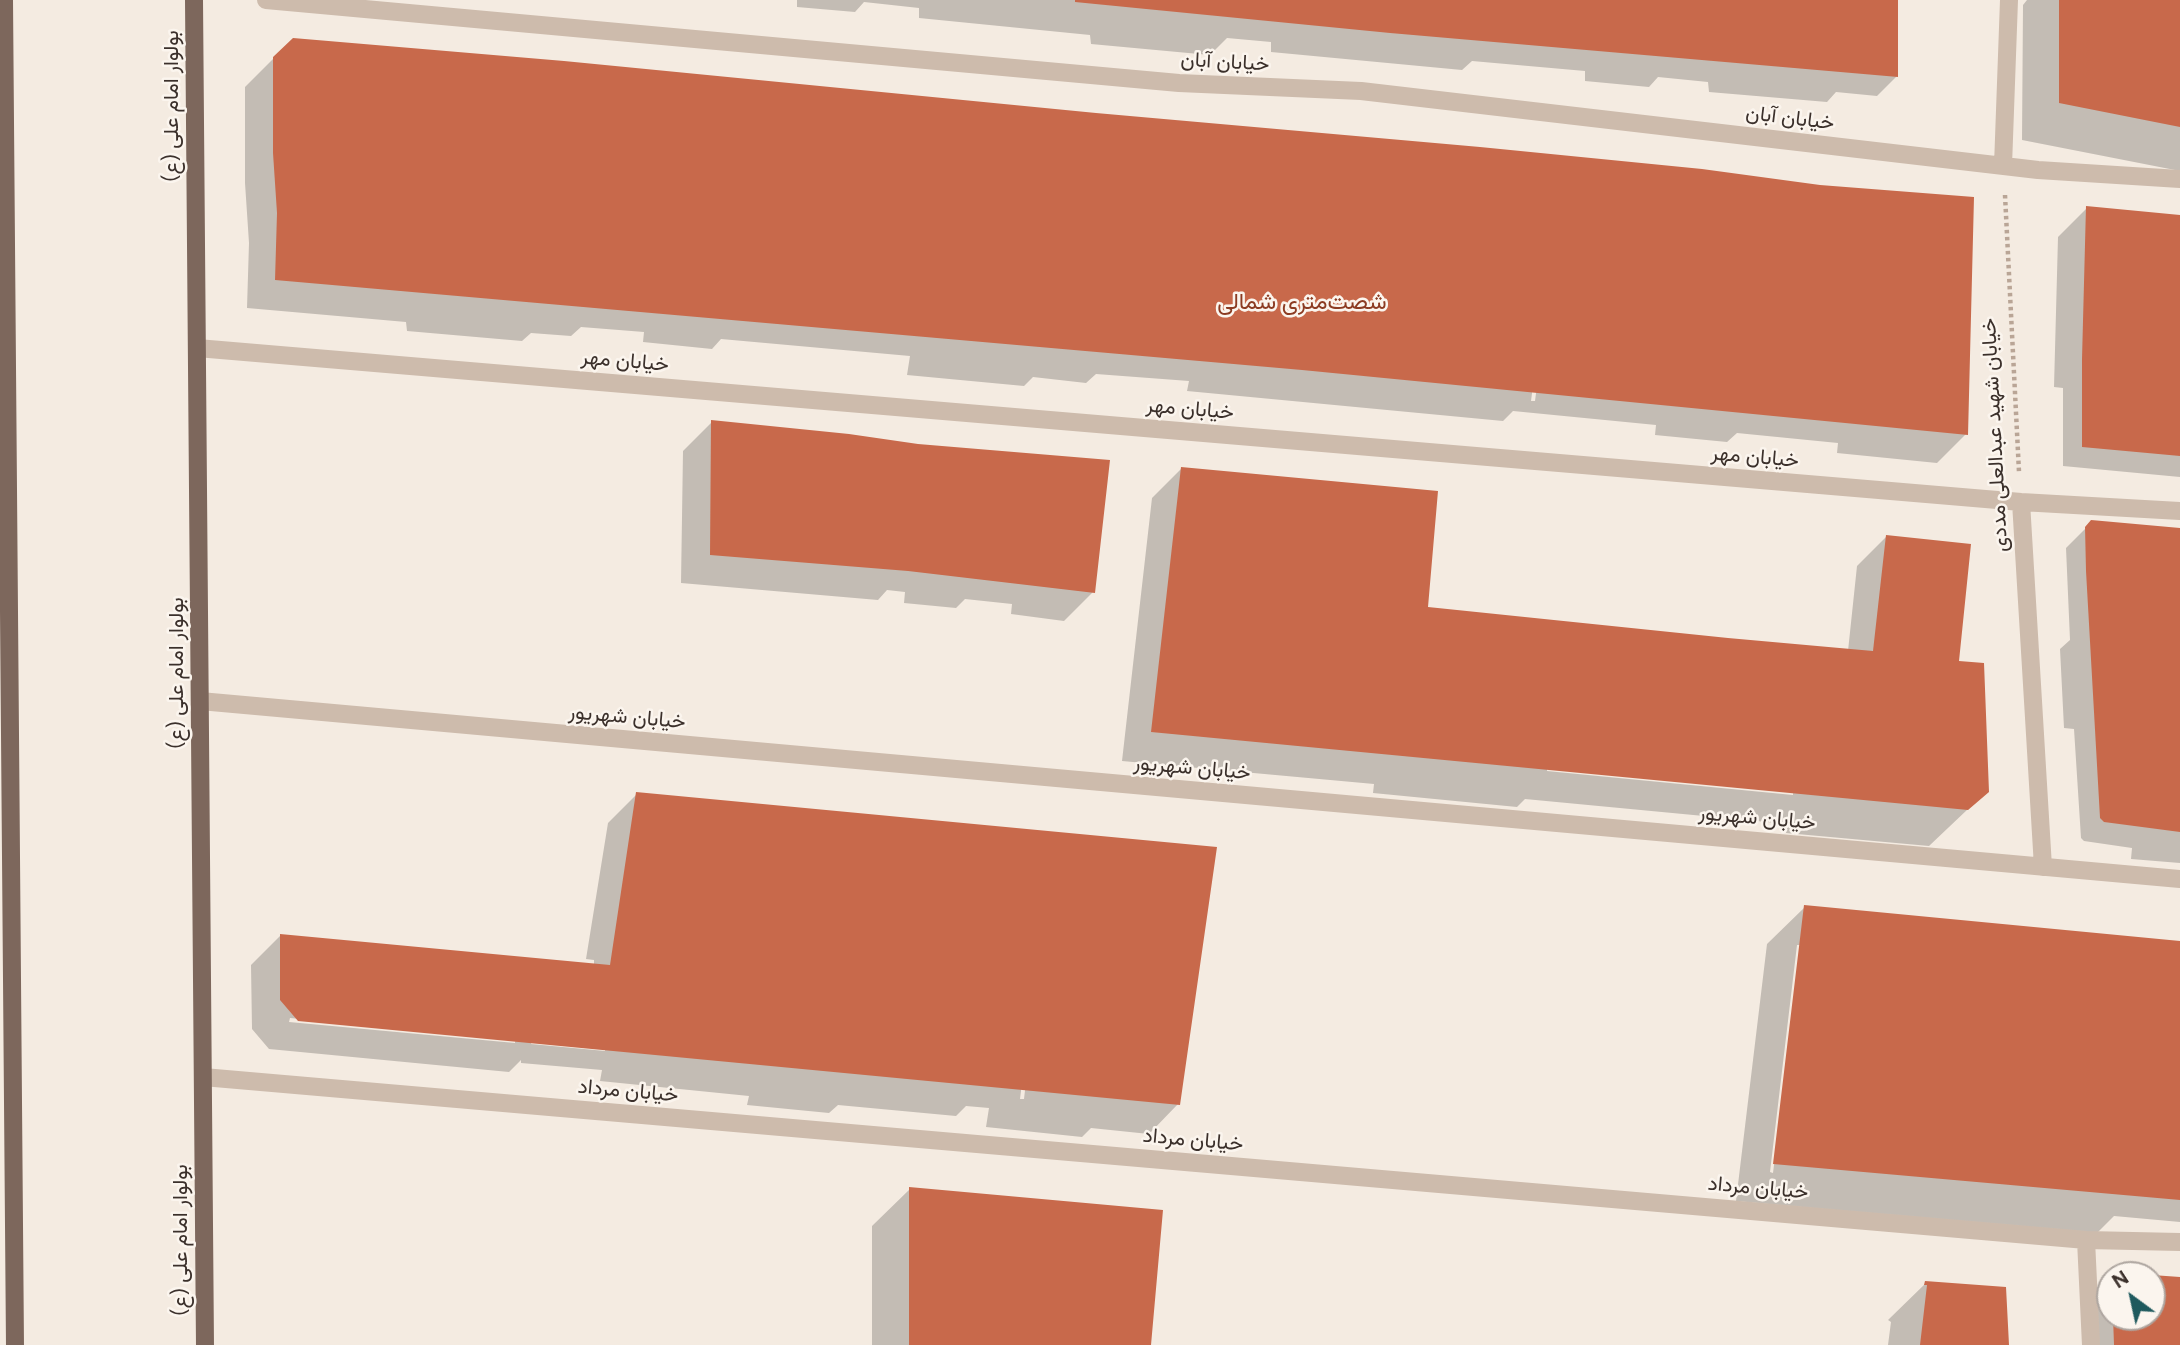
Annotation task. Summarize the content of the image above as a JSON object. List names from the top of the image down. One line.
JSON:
{"streets":{"main road":["بولوار امام علی (ع)"],"street":["خیابان آبان","خیابان مهر","خیابان شهید عبدالعلی مددی","خیابان شهریور","خیابان مرداد"]},"crossings":[["خیابان آبان","خیابان شهید عبدالعلی مددی"],["بولوار امام علی (ع)","خیابان مهر"],["بولوار امام علی (ع)","خیابان شهریور"],["بولوار امام علی (ع)","خیابان مرداد"],["خیابان مهر","خیابان شهید عبدالعلی مددی"],["خیابان شهید عبدالعلی مددی","خیابان شهریور"]],"districts":["شصت‌متری شمالی"],"north":"top left"}
